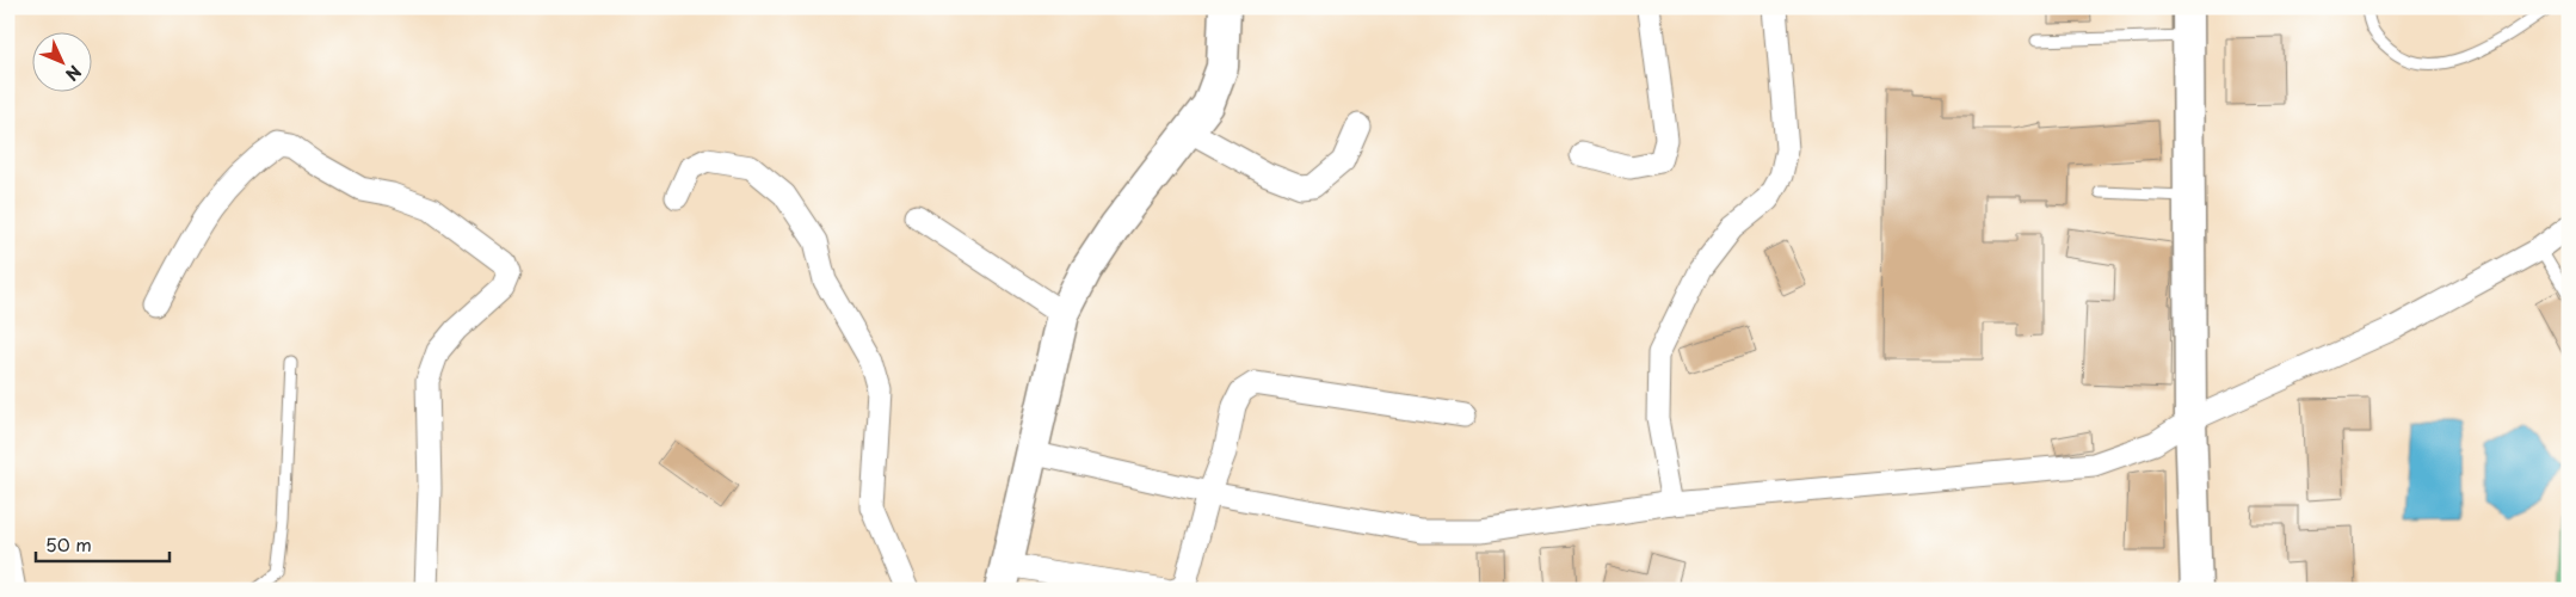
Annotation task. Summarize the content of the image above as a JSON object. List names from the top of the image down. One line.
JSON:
{"scale_bar":"50 m","north":"bottom right"}
